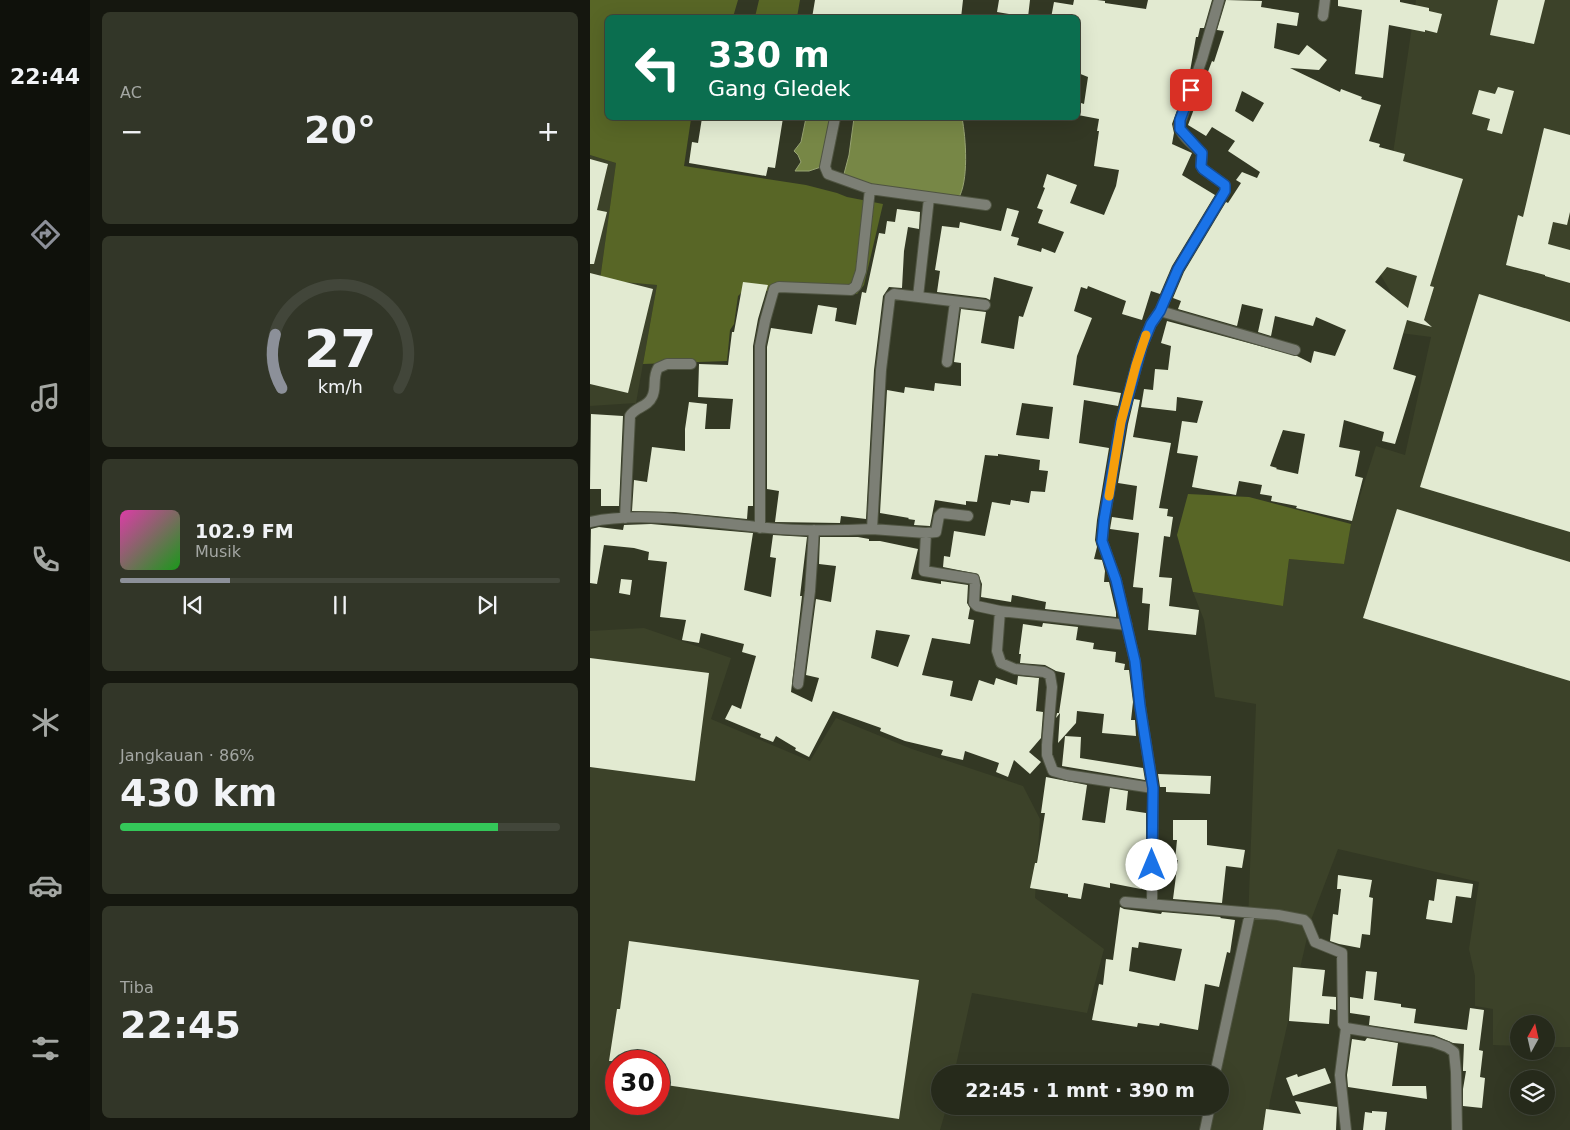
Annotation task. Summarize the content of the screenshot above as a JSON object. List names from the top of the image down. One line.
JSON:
{"north":"top","page":{"tabs":"22:44","tile":["AC",["Jangkauan · 86%","430 km"],["Tiba","22:45"]],"turn":["330 m","Gang Gledek"],"heat":["−","20°","+"],"song":["102.9 FM","Musik"],"limit":"30","trip":"22:45 · 1 mnt · 390 m","gauge":["27","km/h"]}}
